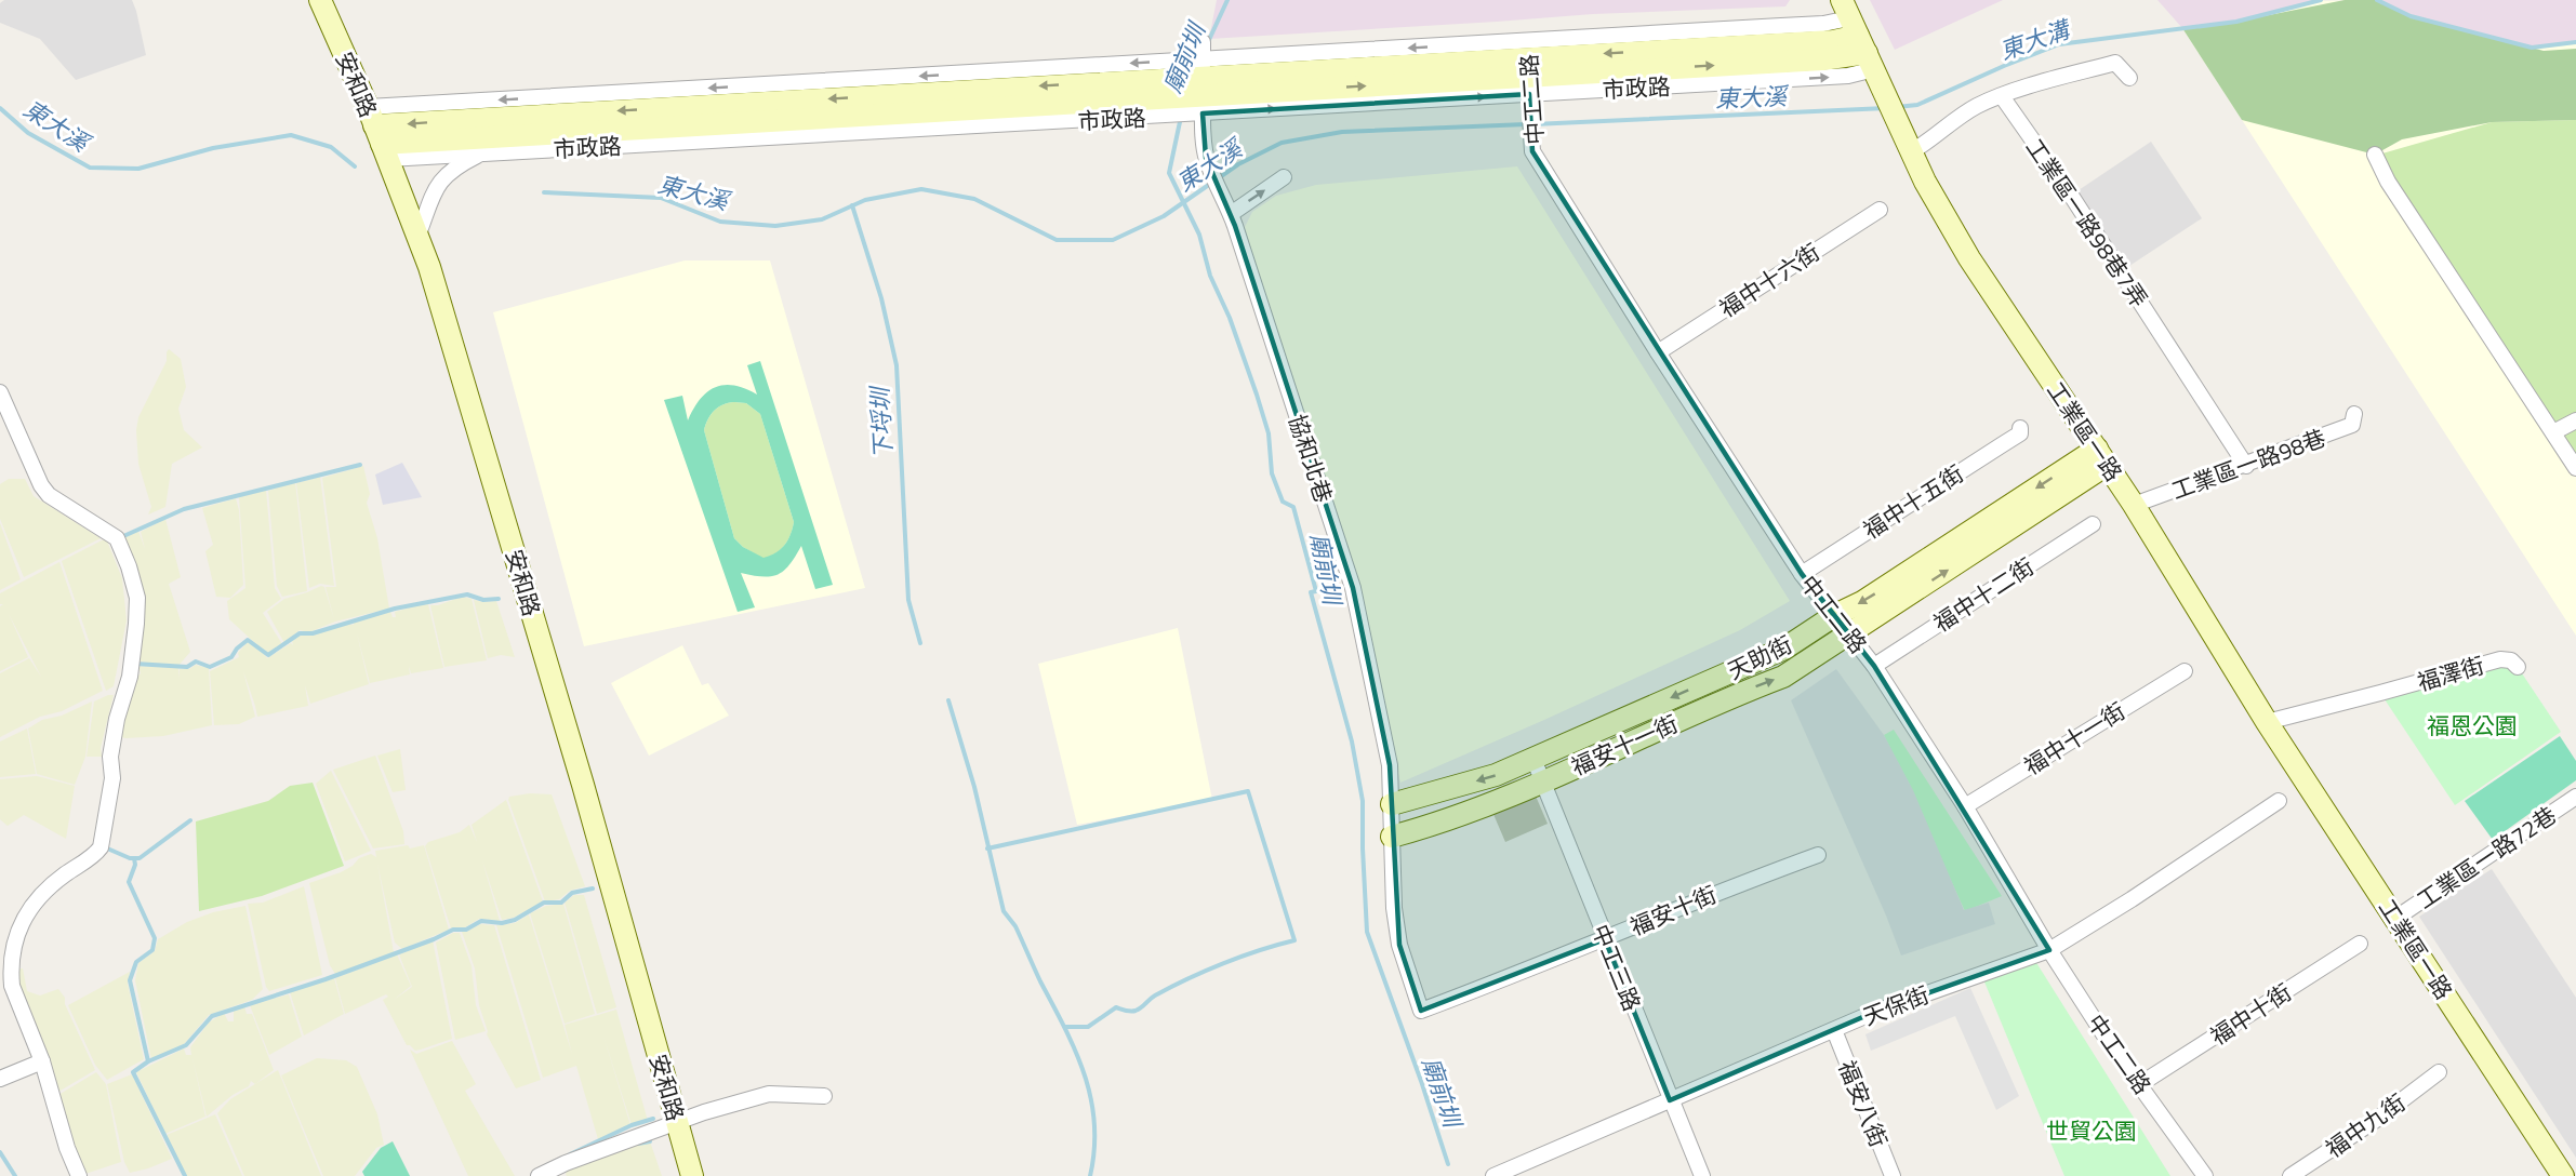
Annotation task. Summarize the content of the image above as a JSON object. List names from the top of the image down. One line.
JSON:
{"streets":{"street":["安和路","市政路","中工二路","工業區一路98巷7弄","福中十六街","工業區一路","協和北巷","工業區一路98巷","福中十五街","福中十二街","天助街","福澤街","福中十一街","福安十一街","工業區一路72巷","福安十街","中工三路","天保街","福中十街","福安八街","福中九街"]},"crossings":[["安和路","市政路"],["市政路","中工二路"],["市政路","工業區一路"],["市政路","協和北巷"],["中工二路","福中十六街"],["中工二路","福中十五街"],["中工二路","福中十二街"],["中工二路","天助街"],["中工二路","福中十一街"],["中工二路","福安十一街"],["中工二路","天保街"],["中工二路","福中十街"],["工業區一路98巷7弄","工業區一路98巷"],["工業區一路","工業區一路98巷"],["工業區一路","天助街"],["工業區一路","福澤街"],["工業區一路","工業區一路72巷"],["協和北巷","天助街"],["協和北巷","福安十一街"],["協和北巷","福安十街"],["天助街","中工三路"],["福安十一街","中工三路"],["福安十街","中工三路"],["中工三路","天保街"],["天保街","福安八街"]],"one_way":["福安十一街"],"water":["東大溝","廟前圳","東大溪","下埒圳"],"parks":["福恩公園","世貿公園"]}
